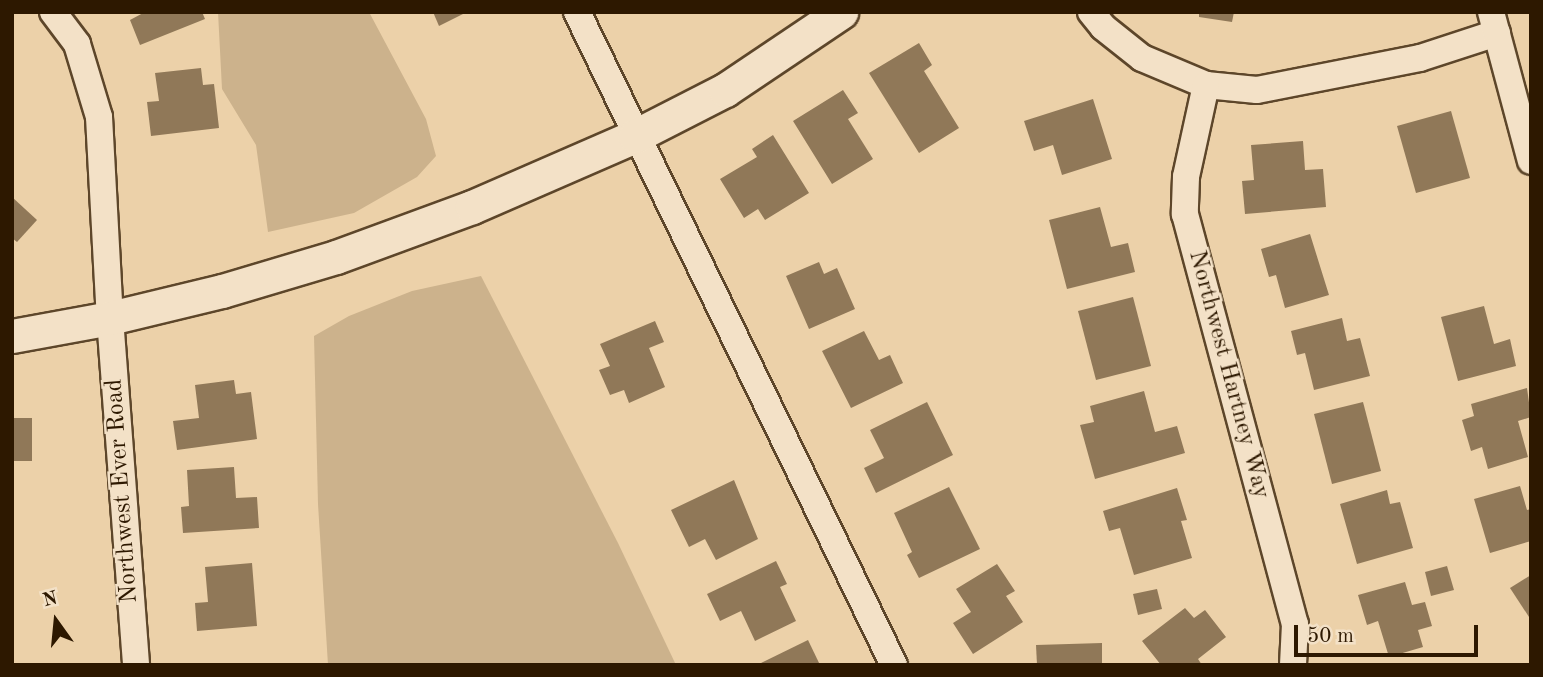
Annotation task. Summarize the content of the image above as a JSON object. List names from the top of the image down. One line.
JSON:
{"streets":{"street":["Northwest Hartney Way","Northwest Ever Road"]},"scale_bar":"50 m","north":"top"}
